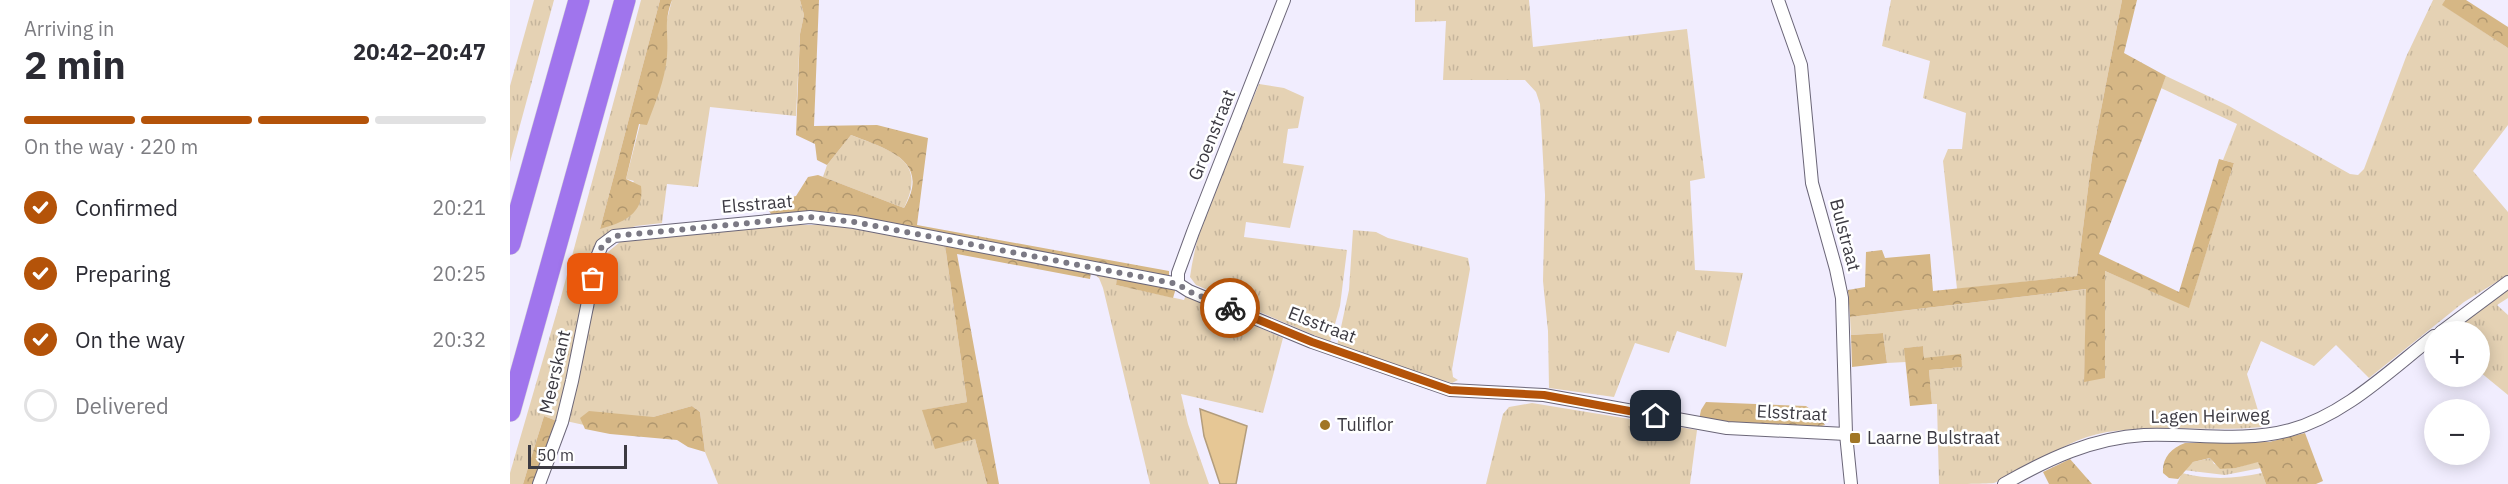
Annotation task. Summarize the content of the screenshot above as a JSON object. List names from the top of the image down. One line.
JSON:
{"streets":{"street":["Groenstraat","Elsstraat","Bulstraat","Meerskant","Lagen Heirweg"]},"crossings":[["Groenstraat","Elsstraat"],["Elsstraat","Bulstraat"],["Elsstraat","Meerskant"]],"places":{"other":["Tuliflor"],"transit":["Laarne Bulstraat"]},"scale_bar":"50 m","page":{"heading":["2 min","Arriving in","20:42–20:47"],"bar":"On the way · 220 m","list":[["Confirmed","20:21"],["Preparing","20:25"],["On the way","20:32"],"Delivered"],"map_buttons":["+","−"],"scale":"50 m"}}
